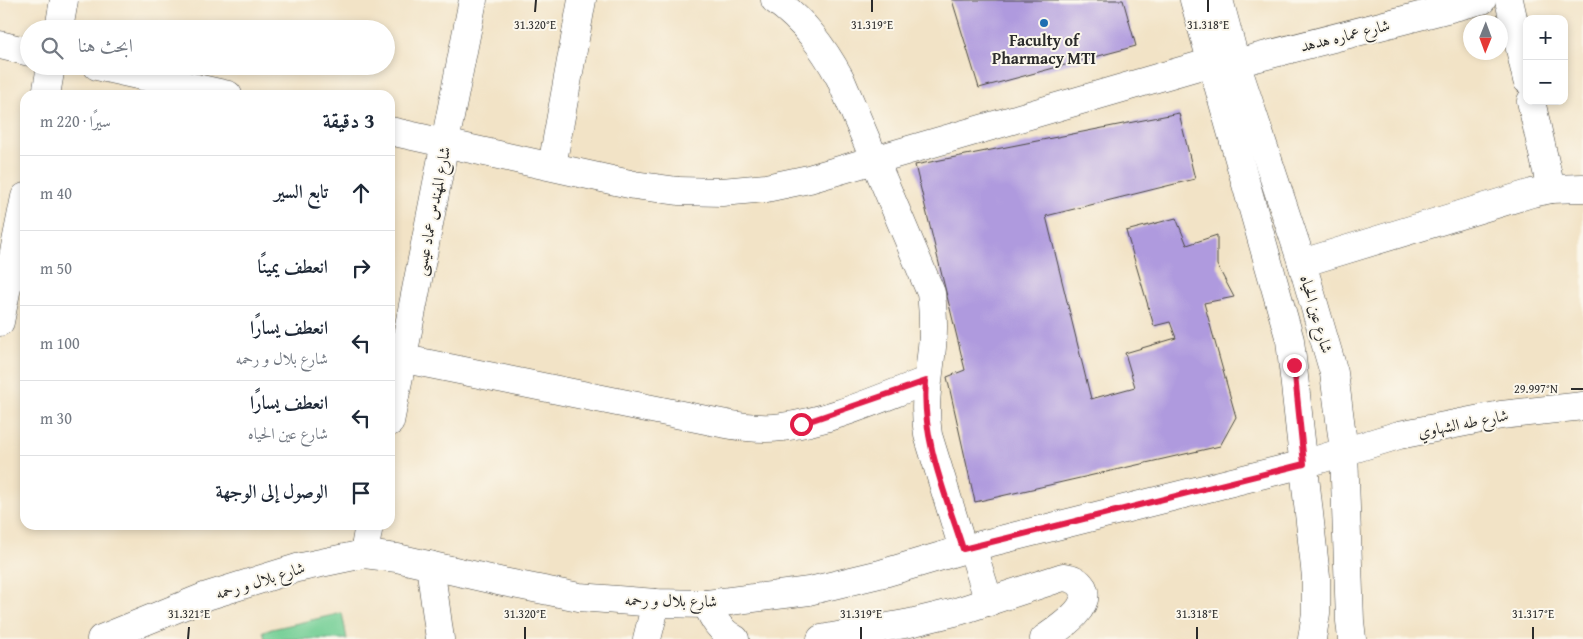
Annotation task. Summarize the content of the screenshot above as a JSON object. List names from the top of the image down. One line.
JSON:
{"streets":{"street":["شارع عماره هدهد","شارع المهندس عماد عيسى","شارع عين الحياه","شارع طه الشهاوي","شارع بلال و رحمه"]},"crossings":[["شارع عماره هدهد","شارع المهندس عماد عيسى"],["شارع عماره هدهد","شارع عين الحياه"],["شارع عين الحياه","شارع طه الشهاوي"],["شارع عين الحياه","شارع بلال و رحمه"],["شارع طه الشهاوي","شارع بلال و رحمه"]],"places":["Faculty of Pharmacy MTI"],"north":"bottom","page":{"map_buttons":["+","−"],"search":"ابحث هنا","heading":["3 دقيقة","سيرًا · 220 m"],"list":[["تابع السير","40 m"],["انعطف يمينًا","50 m"],["انعطف يسارًا","شارع بلال و رحمه","100 m"],["انعطف يسارًا","شارع عين الحياه","30 m"],"الوصول إلى الوجهة"]},"coordinates":["31.320°E","31.319°E","31.318°E","29.997°N","31.321°E","31.317°E"]}
